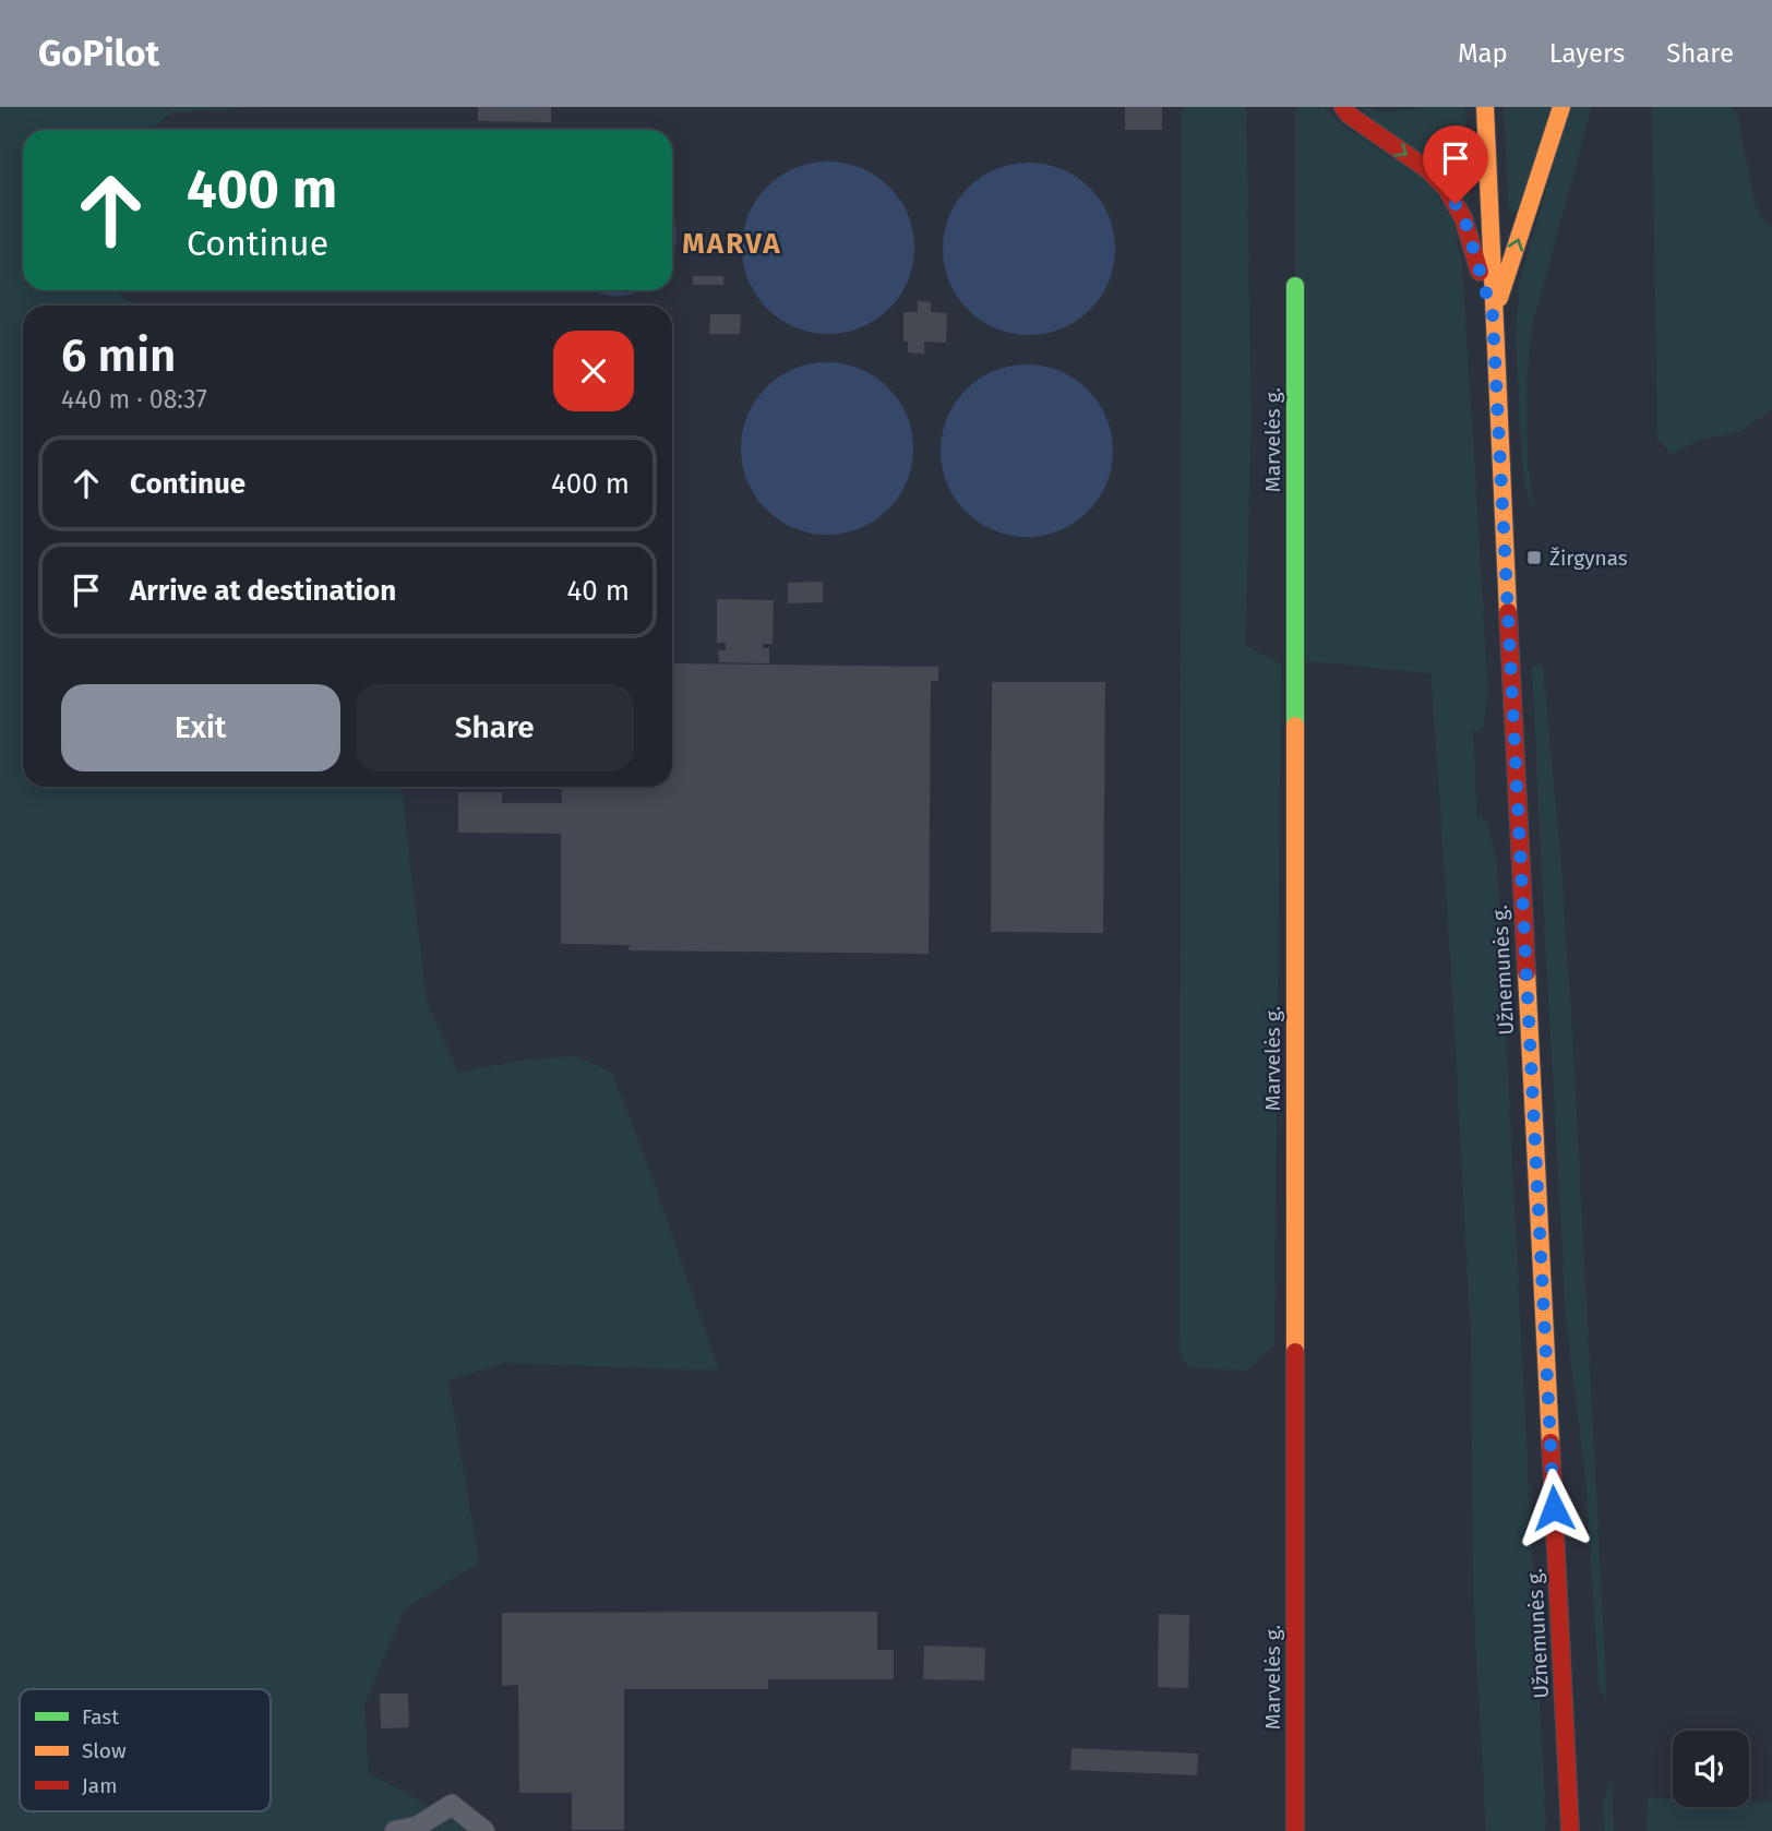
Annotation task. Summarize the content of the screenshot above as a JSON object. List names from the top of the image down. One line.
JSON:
{"streets":{"main road":["Marvelės g.","Užnemunės g."]},"districts":["MARVA"],"places":{"transit":["Žirgynas"]},"legend":["Fast","Slow","Jam"],"page":{"header":"GoPilot","nav":["Map","Layers","Share"],"turn":["400 m","Continue"],"heading":["6 min","440 m · 08:37"],"list":[{"name":"Continue","value":"400 m"},{"name":"Arrive at destination","value":"40 m"}],"buttons":["Exit","Share"]}}
